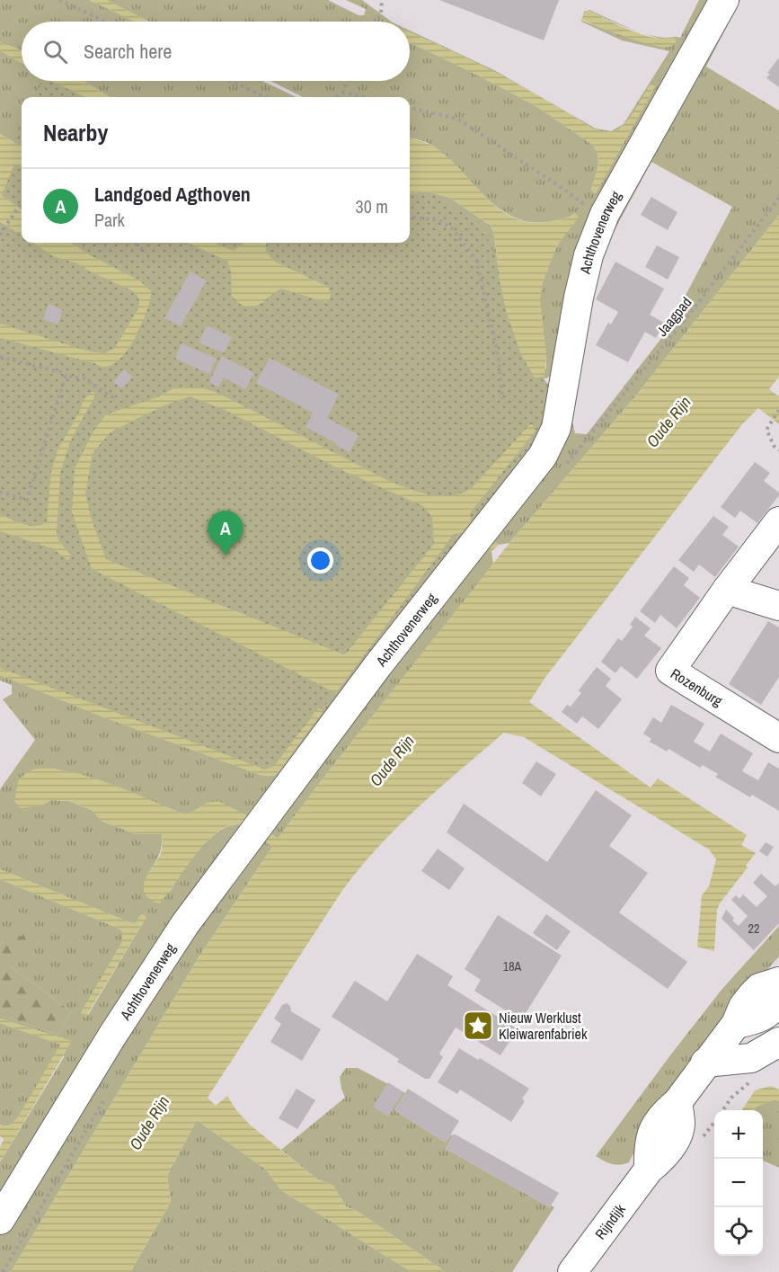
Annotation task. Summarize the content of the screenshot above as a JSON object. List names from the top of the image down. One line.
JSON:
{"streets":{"street":["Achthovenerweg","Rozenburg","Rijndijk"],"path":["Jaagpad"]},"water":["Oude Rijn"],"places":{"place":["Nieuw Werklust Kleiwarenfabriek"]},"house_numbers":["22","18A"],"page":{"search":"Search here","heading":"Nearby","list":[{"mark":"A","name":"Landgoed Agthoven","note":"Park","value":"30 m"}],"pins":"A","map_buttons":["+","−"]}}
